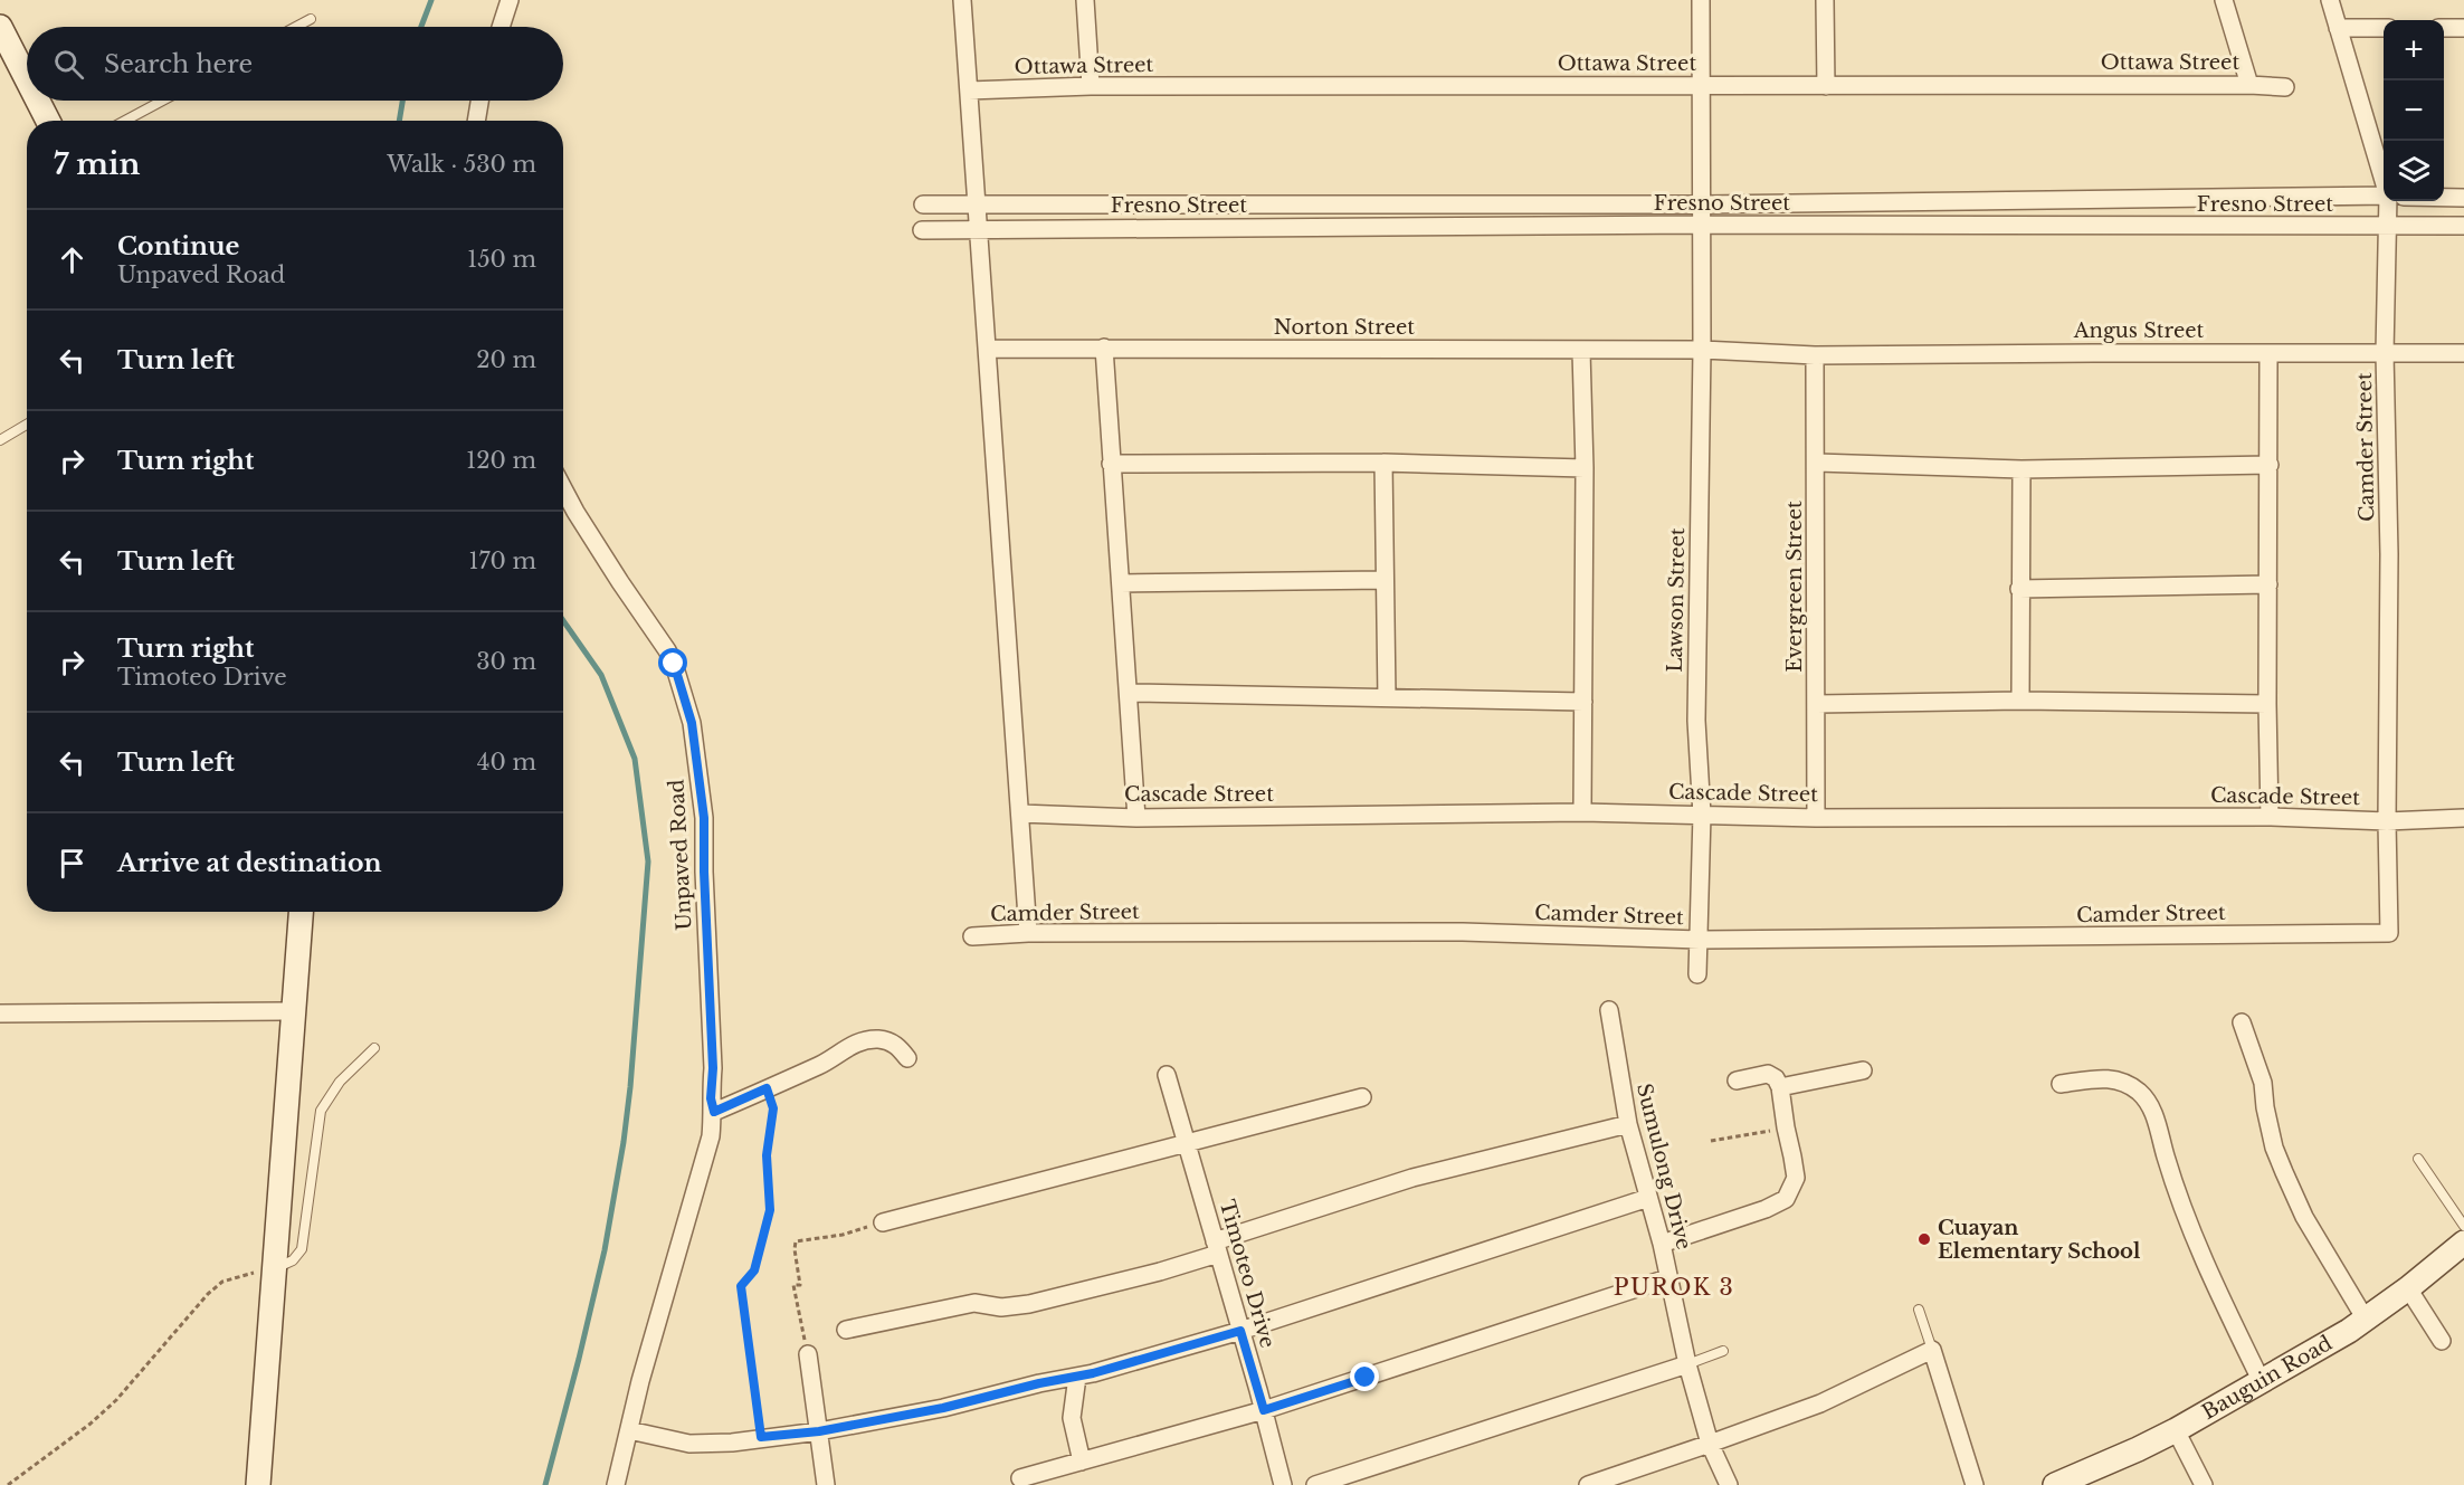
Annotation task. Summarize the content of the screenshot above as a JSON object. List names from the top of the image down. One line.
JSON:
{"streets":{"street":["Ottawa Street","Fresno Street","Norton Street","Angus Street","Camder Street","Evergreen Street","Lawson Street","Cascade Street","Unpaved Road","Sumulong Drive","Timoteo Drive","Bauguin Road"]},"crossings":[["Ottawa Street","Lawson Street"],["Fresno Street","Camder Street"],["Fresno Street","Lawson Street"],["Norton Street","Angus Street"],["Norton Street","Lawson Street"],["Angus Street","Camder Street"],["Angus Street","Evergreen Street"],["Angus Street","Lawson Street"],["Camder Street","Lawson Street"],["Camder Street","Cascade Street"],["Evergreen Street","Cascade Street"],["Lawson Street","Cascade Street"]],"districts":["PUROK 3"],"places":["Cuayan Elementary School"],"page":{"map_buttons":["+","−"],"search":"Search here","heading":["7 min","Walk · 530 m"],"list":[["Continue","Unpaved Road","150 m"],["Turn left","20 m"],["Turn right","120 m"],["Turn left","170 m"],["Turn right","Timoteo Drive","30 m"],["Turn left","40 m"],"Arrive at destination"]}}
